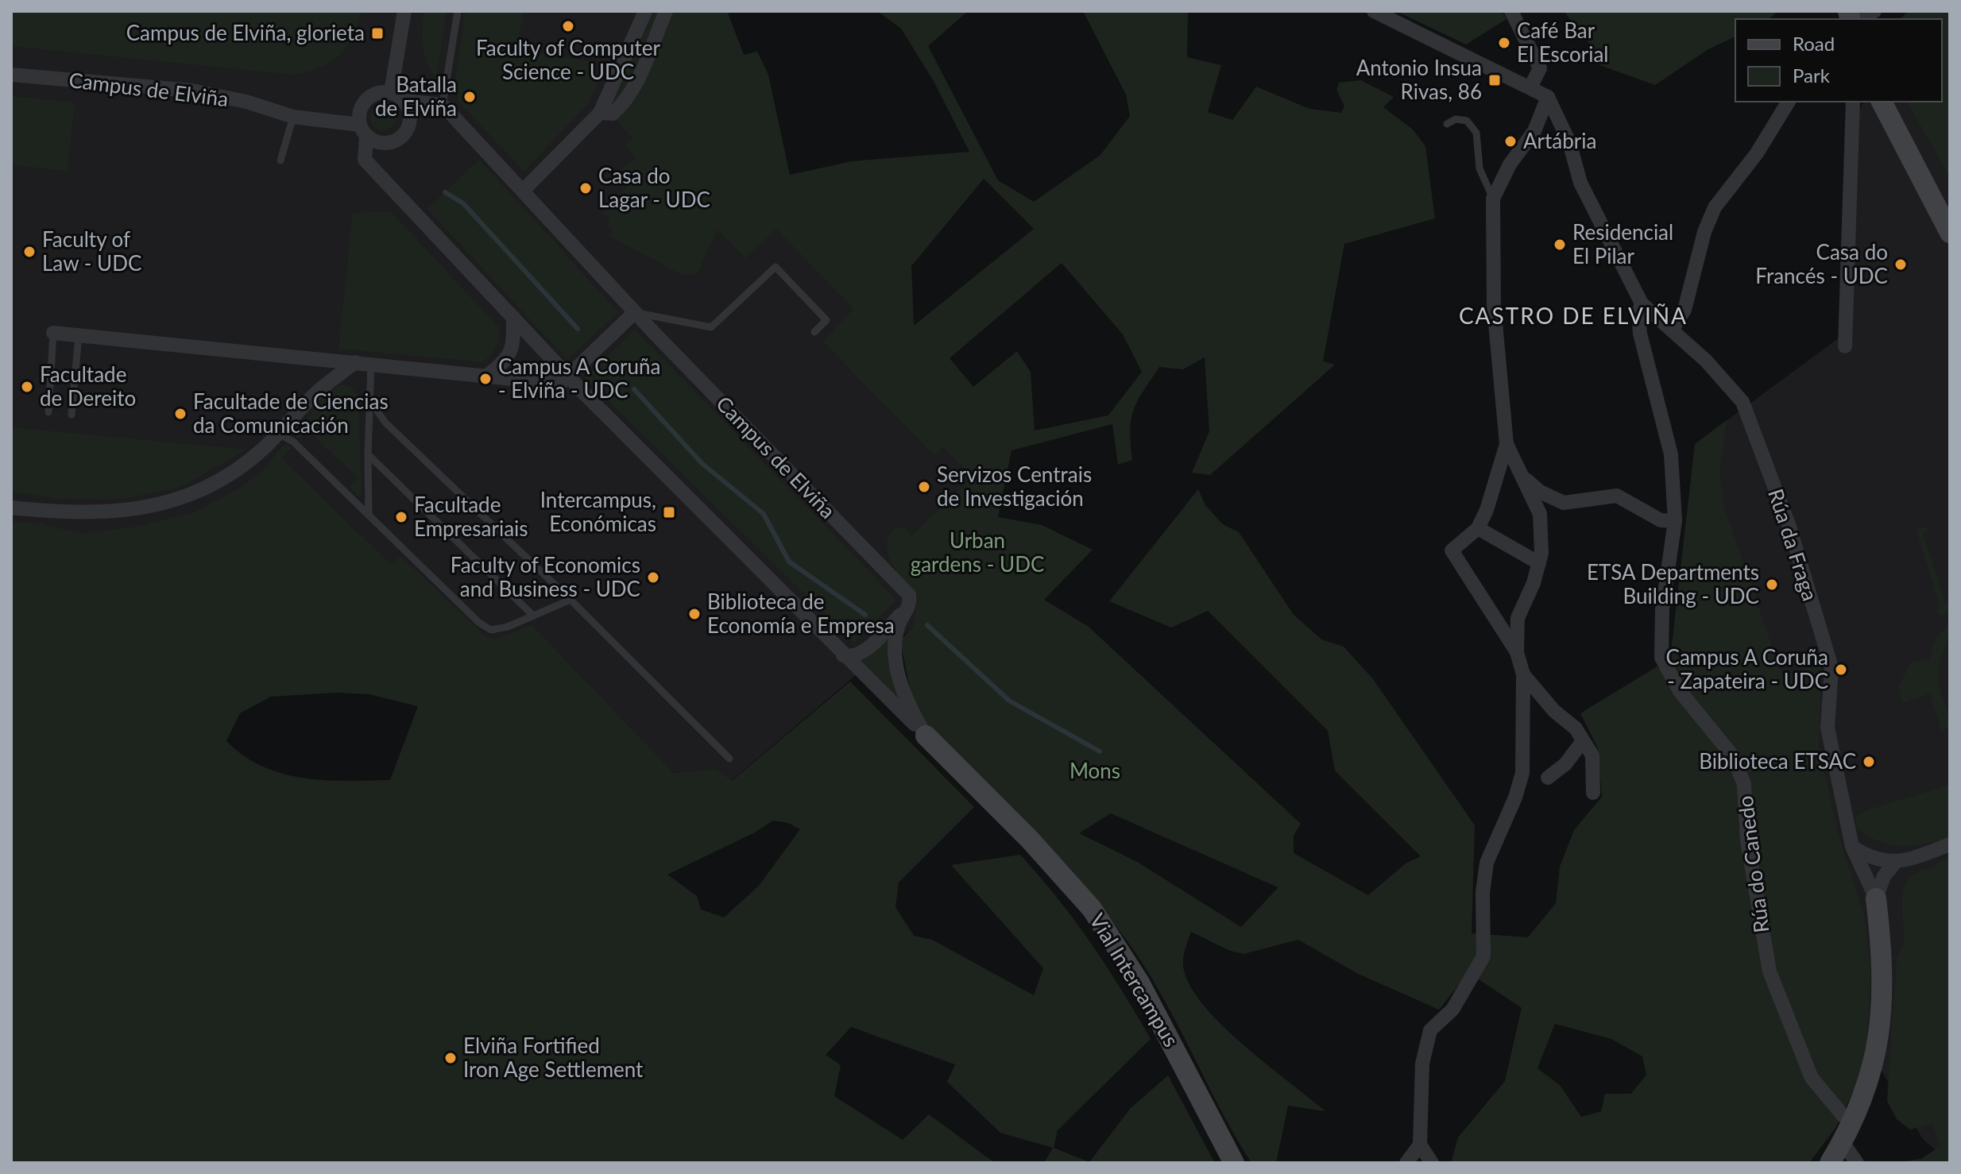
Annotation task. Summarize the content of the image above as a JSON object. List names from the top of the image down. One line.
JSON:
{"streets":{"street":["Campus de Elviña","Rúa da Fraga","Rúa do Canedo","Vial Intercampus"]},"crossings":[["Rúa da Fraga","Rúa do Canedo"]],"districts":["CASTRO DE ELVIÑA"],"parks":["Urban gardens - UDC","Mons"],"places":{"other":["Faculty of Computer Science - UDC","Café Bar El Escorial","Batalla de Elviña","Artábria","Casa do Lagar - UDC","Residencial El Pilar","Faculty of Law - UDC","Casa do Francés - UDC","Campus A Coruña - Elviña - UDC","Facultade de Dereito","Facultade de Ciencias da Comunicación","Servizos Centrais de Investigación","Facultade Empresariais","Faculty of Economics and Business - UDC","ETSA Departments Building - UDC","Biblioteca de Economía e Empresa","Campus A Coruña - Zapateira - UDC","Biblioteca ETSAC","Elviña Fortified Iron Age Settlement"],"transit":["Campus de Elviña, glorieta","Antonio Insua Rivas, 86","Intercampus, Económicas"]},"legend":["Road","Park"]}
